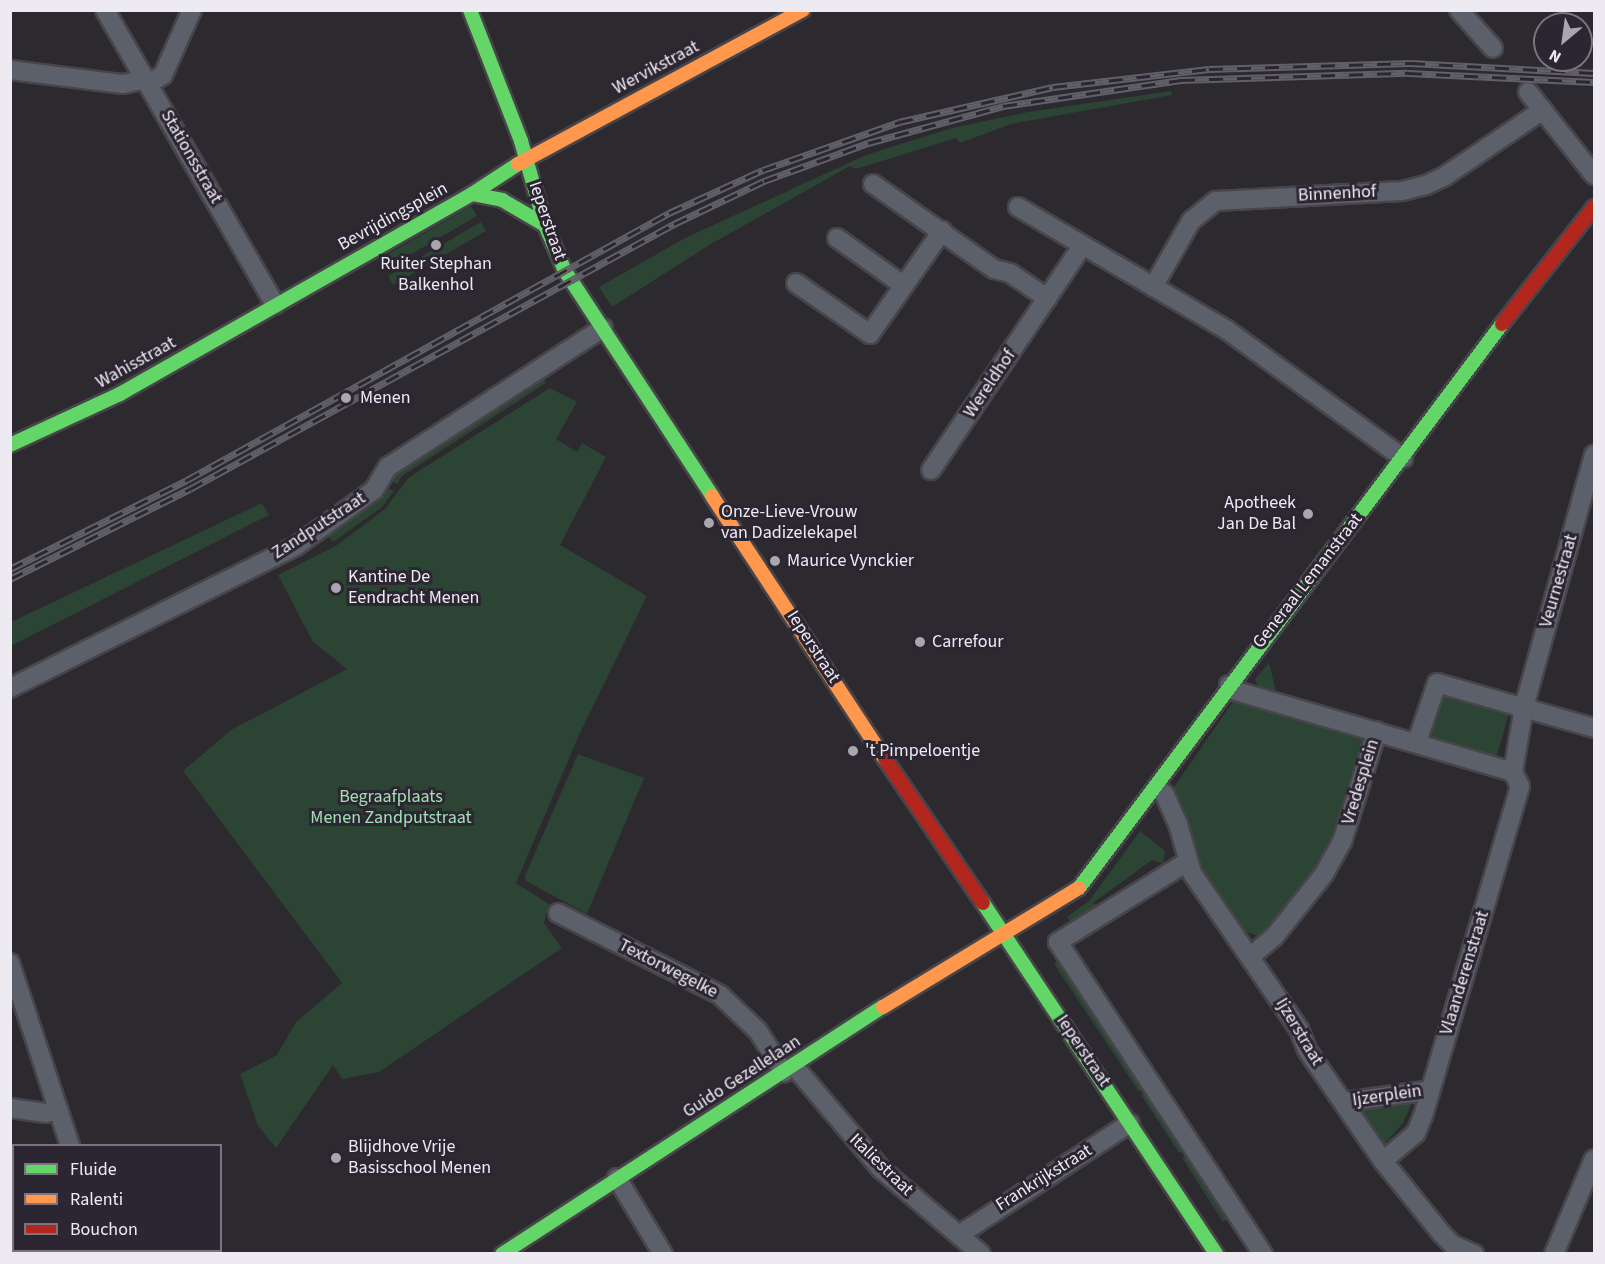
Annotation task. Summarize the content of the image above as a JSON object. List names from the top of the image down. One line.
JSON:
{"streets":{"street":["Wervikstraat","Stationsstraat","Binnenhof","Bevrijdingsplein","Ieperstraat","Wahisstraat","Wereldhof","Zandputstraat","Generaal Lemanstraat","Veurnestraat","Vredesplein","Textorwegelke","Vlaanderenstraat","Ijzerstraat","Guido Gezellelaan","Ijzerplein","Italiestraat","Frankrijkstraat"]},"crossings":[["Wervikstraat","Bevrijdingsplein"],["Wervikstraat","Ieperstraat"],["Stationsstraat","Bevrijdingsplein"],["Stationsstraat","Wahisstraat"],["Bevrijdingsplein","Ieperstraat"],["Bevrijdingsplein","Wahisstraat"],["Ieperstraat","Zandputstraat"],["Ieperstraat","Generaal Lemanstraat"],["Ieperstraat","Guido Gezellelaan"],["Ieperstraat","Frankrijkstraat"],["Generaal Lemanstraat","Vredesplein"],["Generaal Lemanstraat","Ijzerstraat"],["Generaal Lemanstraat","Guido Gezellelaan"],["Veurnestraat","Vlaanderenstraat"],["Vredesplein","Ijzerstraat"],["Textorwegelke","Guido Gezellelaan"],["Textorwegelke","Italiestraat"],["Vlaanderenstraat","Ijzerstraat"],["Vlaanderenstraat","Ijzerplein"],["Ijzerstraat","Ijzerplein"],["Guido Gezellelaan","Italiestraat"],["Italiestraat","Frankrijkstraat"]],"parks":["Begraafplaats Menen Zandputstraat"],"places":["Ruiter Stephan Balkenhol","Menen","Apotheek Jan De Bal","Onze-Lieve-Vrouw van Dadizelekapel","Maurice Vynckier","Kantine De Eendracht Menen","Carrefour","'t Pimpeloentje","Blijdhove Vrije Basisschool Menen"],"legend":["Fluide","Ralenti","Bouchon"],"north":"bottom left"}
